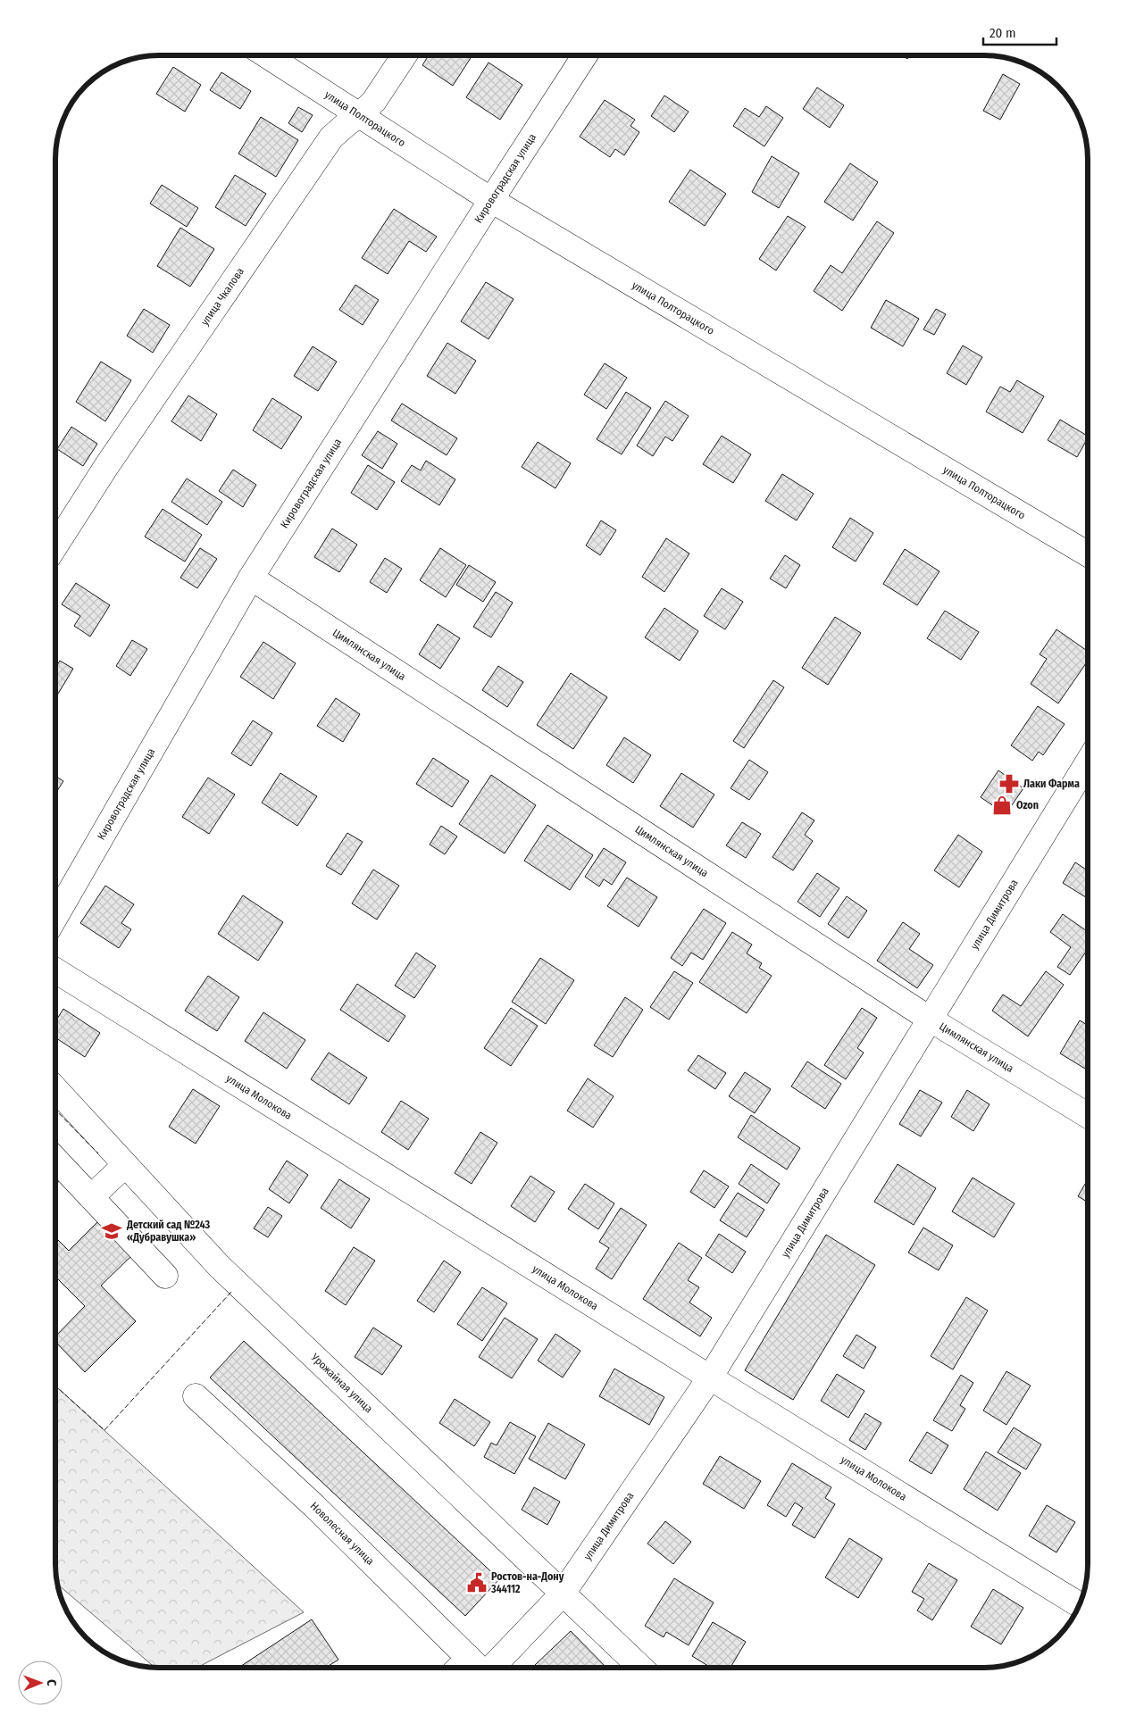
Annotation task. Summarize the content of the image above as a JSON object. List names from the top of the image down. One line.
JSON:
{"streets":{"street":["улица Полторацкого","Кировоградская улица","улица Чкалова","Цимлянская улица","улица Димитрова","улица Молокова","Урожайная улица","Новолесная улица"]},"crossings":[["улица Полторацкого","Кировоградская улица"],["улица Полторацкого","улица Чкалова"],["Кировоградская улица","Цимлянская улица"],["Цимлянская улица","улица Димитрова"],["улица Димитрова","улица Молокова"],["улица Димитрова","Урожайная улица"]],"places":{"pharmacy":["Лаки Фарма"],"shop":["Ozon"],"school or university":["Детский сад №243 «Дубравушка»"],"public building":["Ростов-на-Дону 344112"]},"scale_bar":"20 m","north":"right"}
